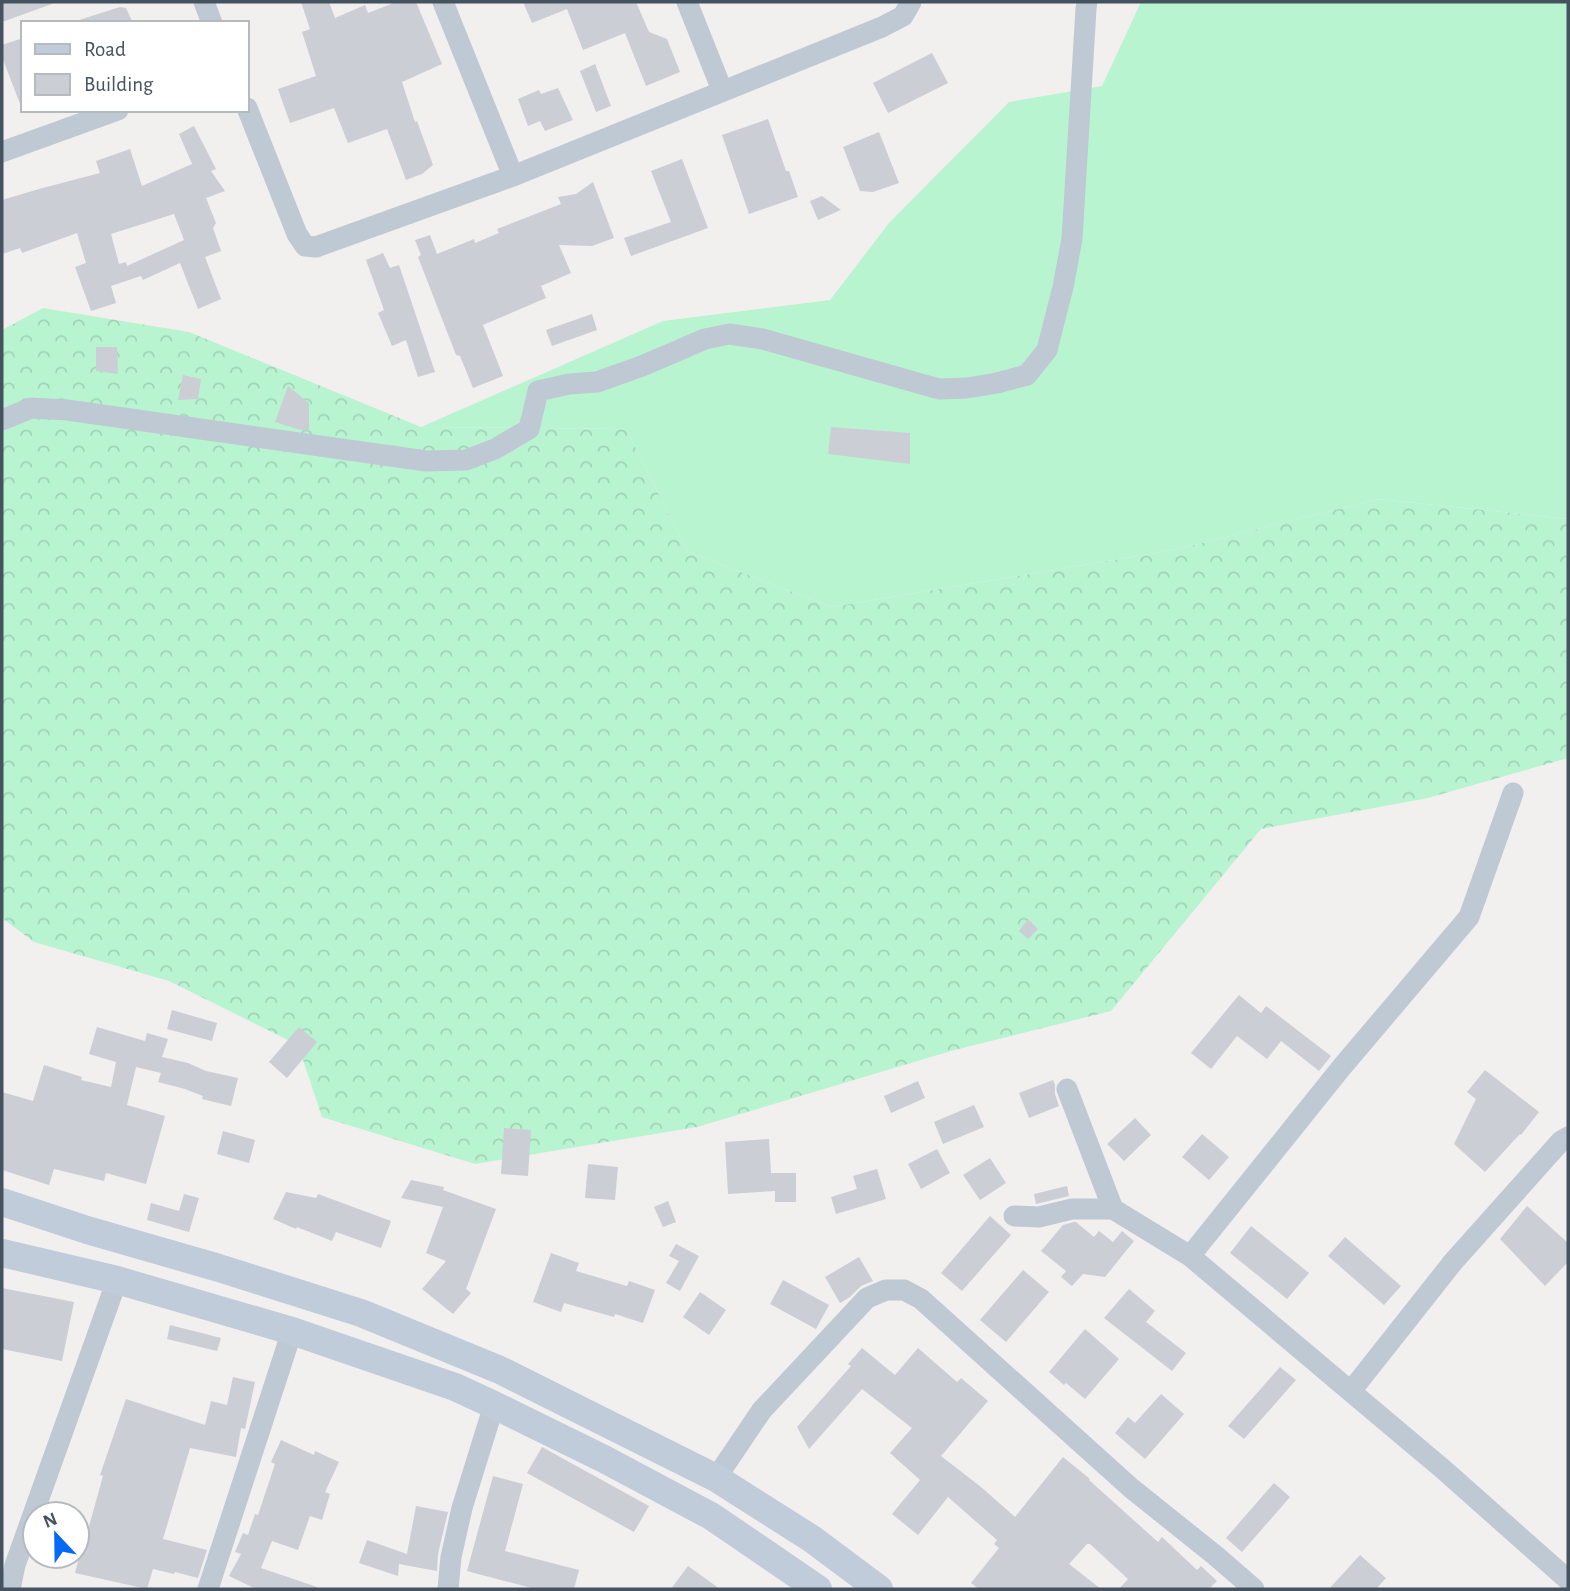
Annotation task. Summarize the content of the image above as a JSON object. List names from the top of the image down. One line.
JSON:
{"legend":["Road","Building"],"north":"top"}
